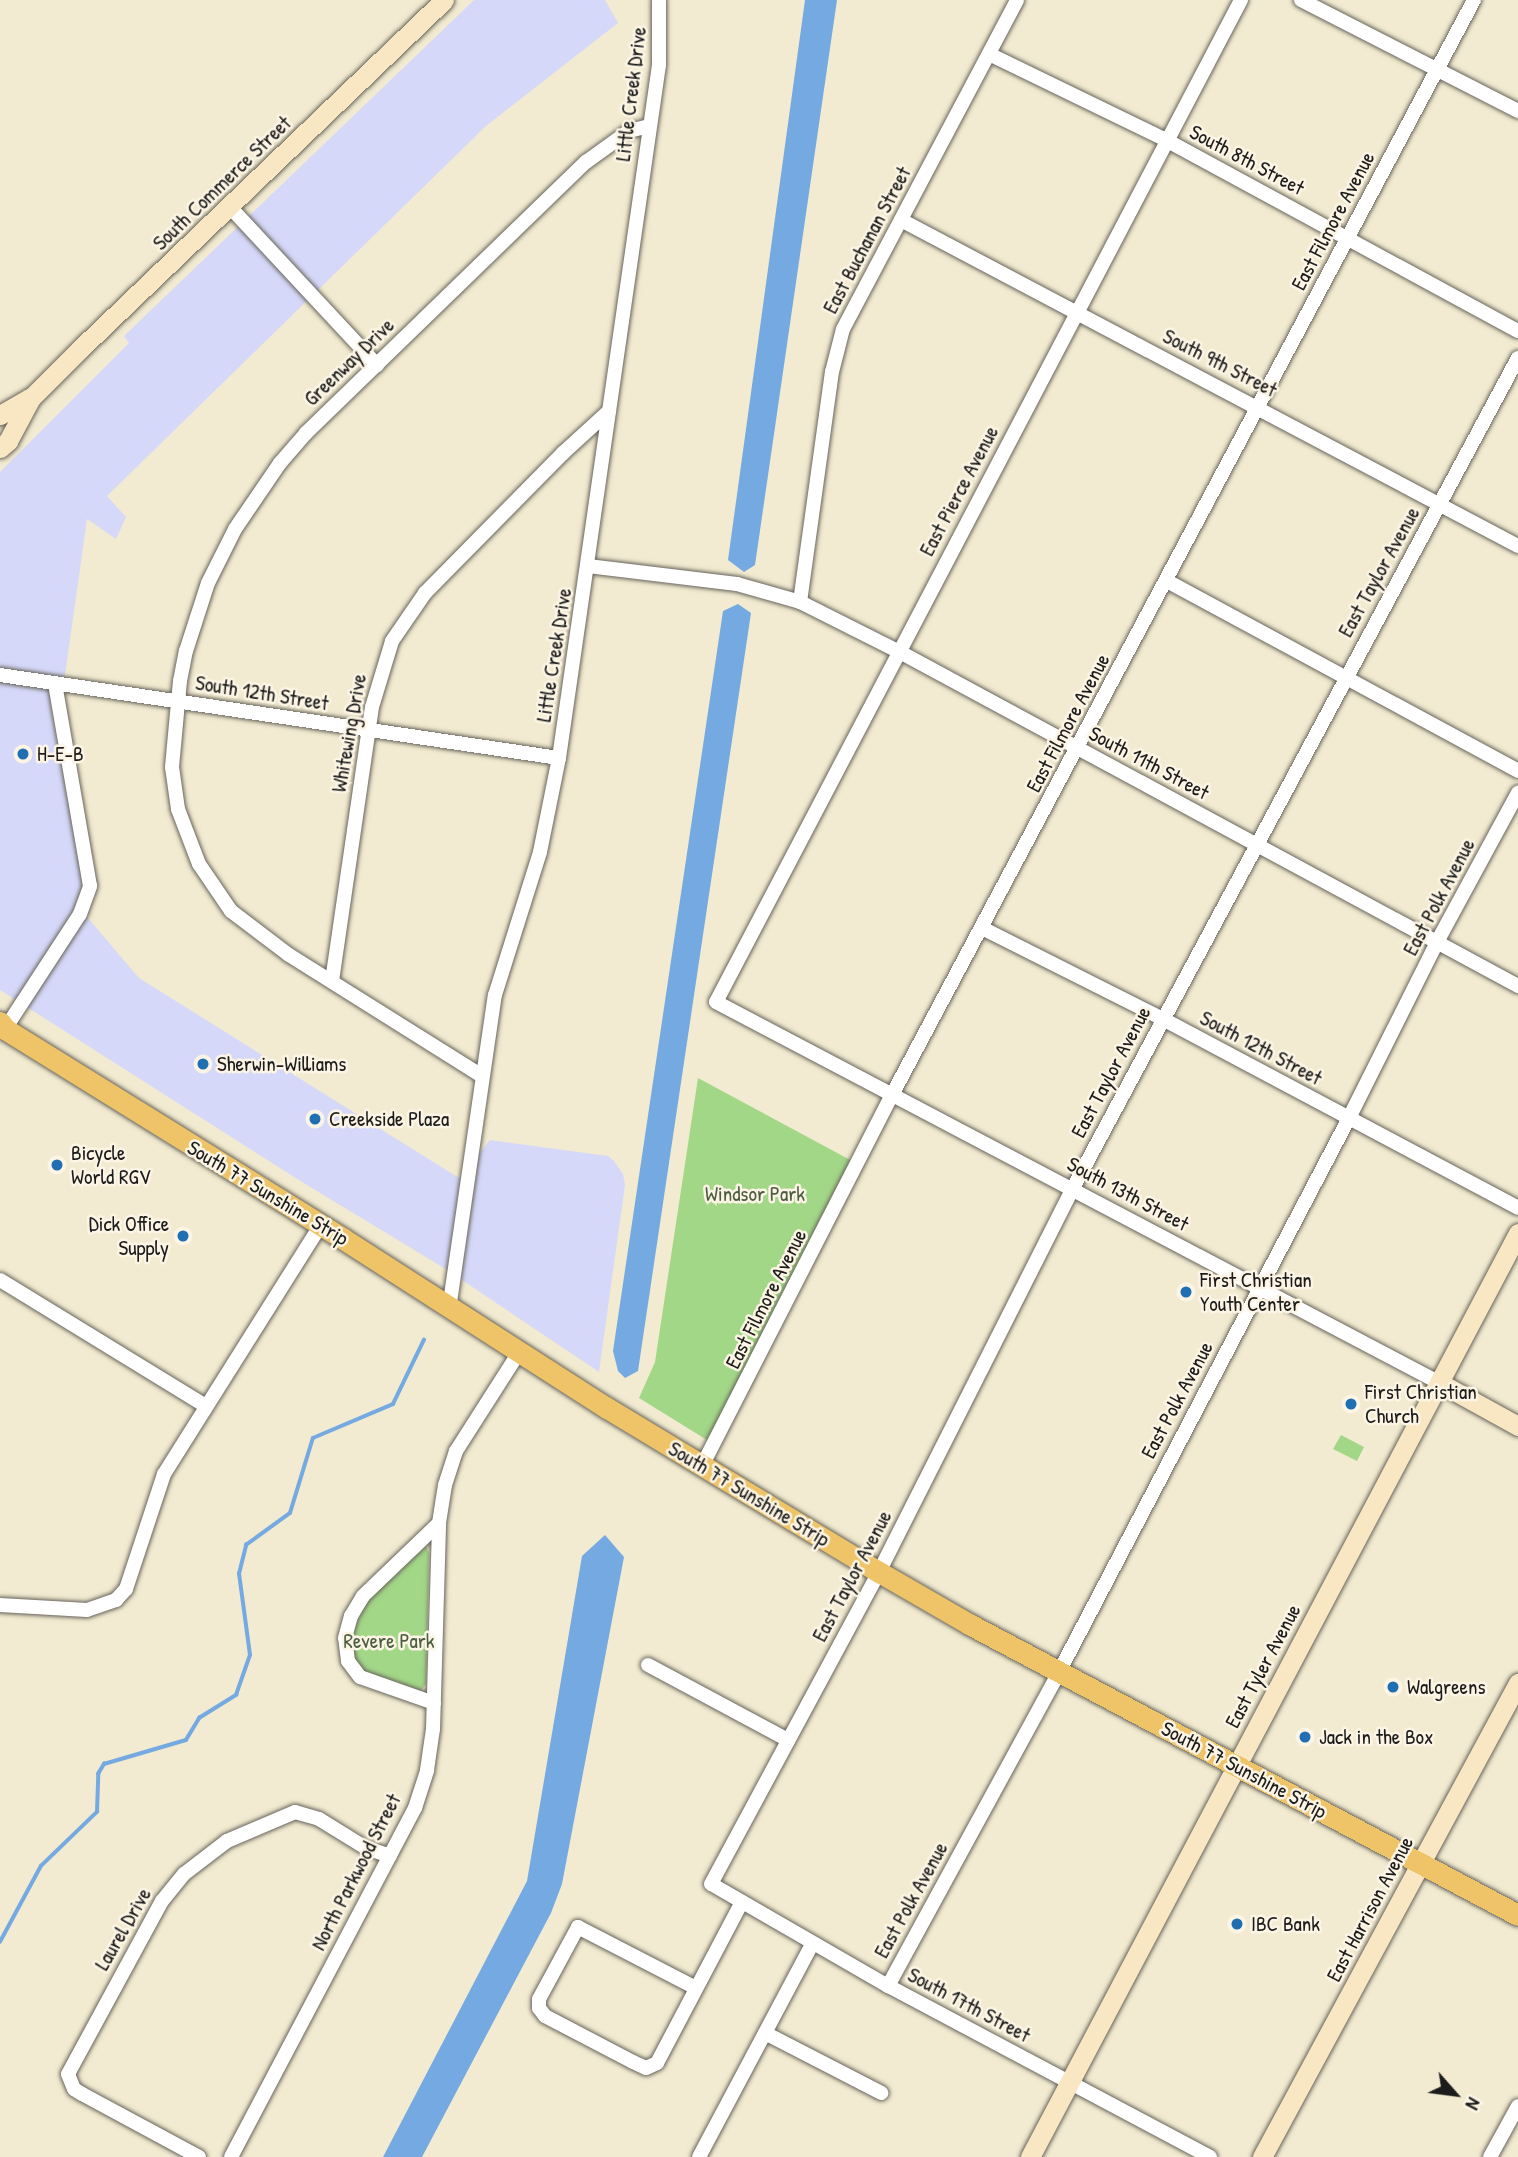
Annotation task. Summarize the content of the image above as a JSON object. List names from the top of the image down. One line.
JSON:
{"streets":{"main road":["South Commerce Street","South 77 Sunshine Strip","South 13th Street","East Tyler Avenue","East Harrison Avenue"],"street":["Little Creek Drive","South 8th Street","East Filmore Avenue","East Buchanan Street","Greenway Drive","South 9th Street","East Pierce Avenue","East Taylor Avenue","South 12th Street","Whitewing Drive","South 11th Street","East Polk Avenue","North Parkwood Street","Laurel Drive","South 17th Street"]},"crossings":[["Little Creek Drive","Greenway Drive"],["Little Creek Drive","South 12th Street"],["Little Creek Drive","Whitewing Drive"],["Little Creek Drive","South 11th Street"],["Little Creek Drive","South 77 Sunshine Strip"],["South 8th Street","East Filmore Avenue"],["South 8th Street","East Buchanan Street"],["South 8th Street","East Pierce Avenue"],["East Filmore Avenue","South 9th Street"],["East Filmore Avenue","South 12th Street"],["East Filmore Avenue","South 11th Street"],["East Filmore Avenue","South 77 Sunshine Strip"],["East Filmore Avenue","South 13th Street"],["East Buchanan Street","South 9th Street"],["East Buchanan Street","South 11th Street"],["Greenway Drive","South 12th Street"],["Greenway Drive","Whitewing Drive"],["South 9th Street","East Pierce Avenue"],["South 9th Street","East Taylor Avenue"],["East Pierce Avenue","South 11th Street"],["East Pierce Avenue","South 13th Street"],["East Taylor Avenue","South 12th Street"],["East Taylor Avenue","South 11th Street"],["East Taylor Avenue","South 77 Sunshine Strip"],["East Taylor Avenue","South 13th Street"],["East Taylor Avenue","South 17th Street"],["South 12th Street","Whitewing Drive"],["South 12th Street","East Polk Avenue"],["South 11th Street","East Polk Avenue"],["East Polk Avenue","South 77 Sunshine Strip"],["East Polk Avenue","South 13th Street"],["East Polk Avenue","South 17th Street"],["South 77 Sunshine Strip","East Tyler Avenue"],["South 77 Sunshine Strip","North Parkwood Street"],["South 77 Sunshine Strip","East Harrison Avenue"],["South 13th Street","East Tyler Avenue"],["East Tyler Avenue","South 17th Street"],["North Parkwood Street","Laurel Drive"]],"parks":["Windsor Park","Revere Park"],"places":["H-E-B","Sherwin-Williams","Creekside Plaza","Bicycle World RGV","Dick Office Supply","First Christian Youth Center","First Christian Church","Walgreens","Jack in the Box","IBC Bank"],"north":"bottom right"}
